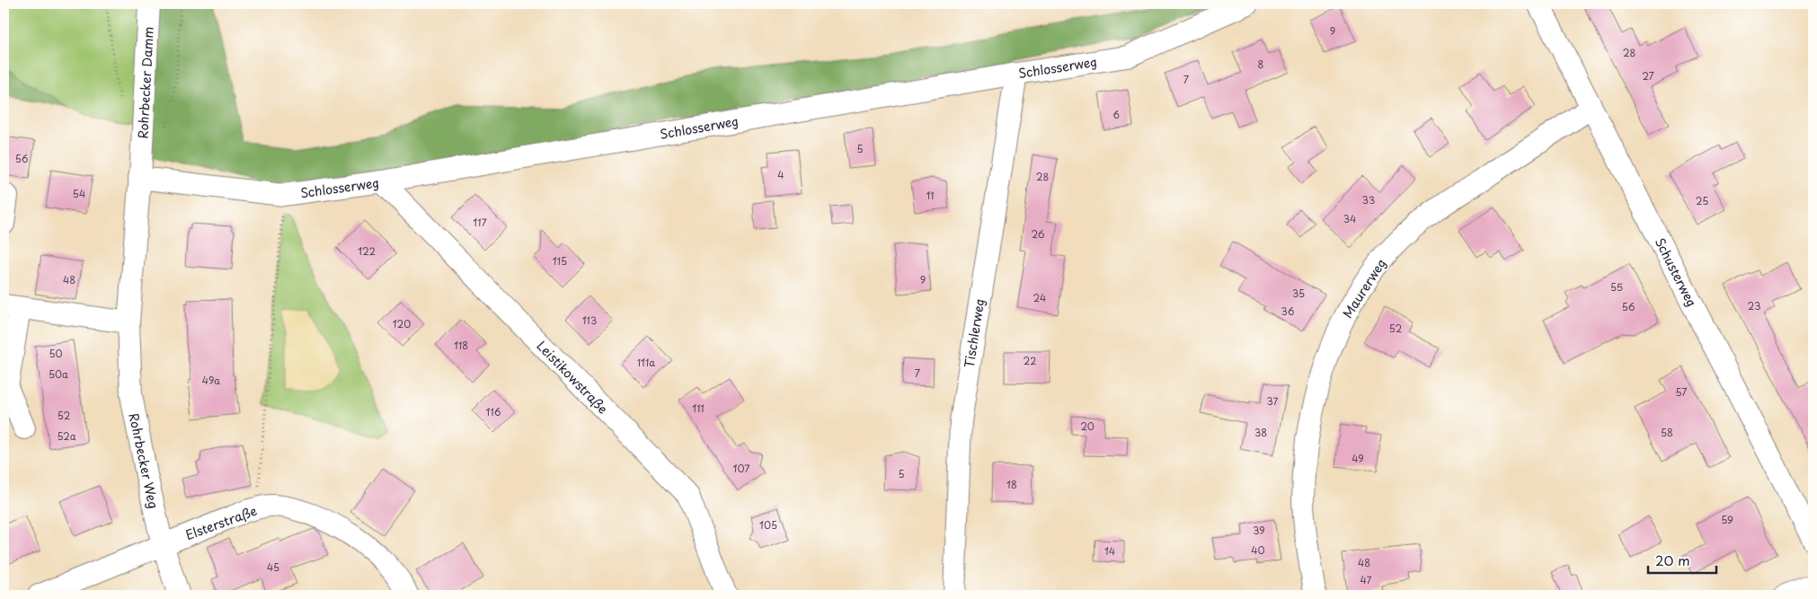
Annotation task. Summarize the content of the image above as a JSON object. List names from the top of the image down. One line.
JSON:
{"streets":{"street":["Schlosserweg","Rohrbecker Damm","Schusterweg","Maurerweg","Tischlerweg","Leistikowstraße","Rohrbecker Weg","Elsterstraße"]},"crossings":[["Schlosserweg","Rohrbecker Damm"],["Schlosserweg","Tischlerweg"],["Schlosserweg","Leistikowstraße"],["Schlosserweg","Rohrbecker Weg"],["Rohrbecker Damm","Rohrbecker Weg"],["Schusterweg","Maurerweg"],["Rohrbecker Weg","Elsterstraße"]],"house_numbers":["9","28","8","27","7","6","5","56","4","28","54","11","33","25","34","117","26","122","115","48","9","55","35","24","23","56","36","113","120","52","118","50","22","111a","7","50a","49a","57","37","111","116","52","20","38","58","52a","49","107","5","18","59","105","39","40","14","48","45","47"],"scale_bar":"20 m"}
